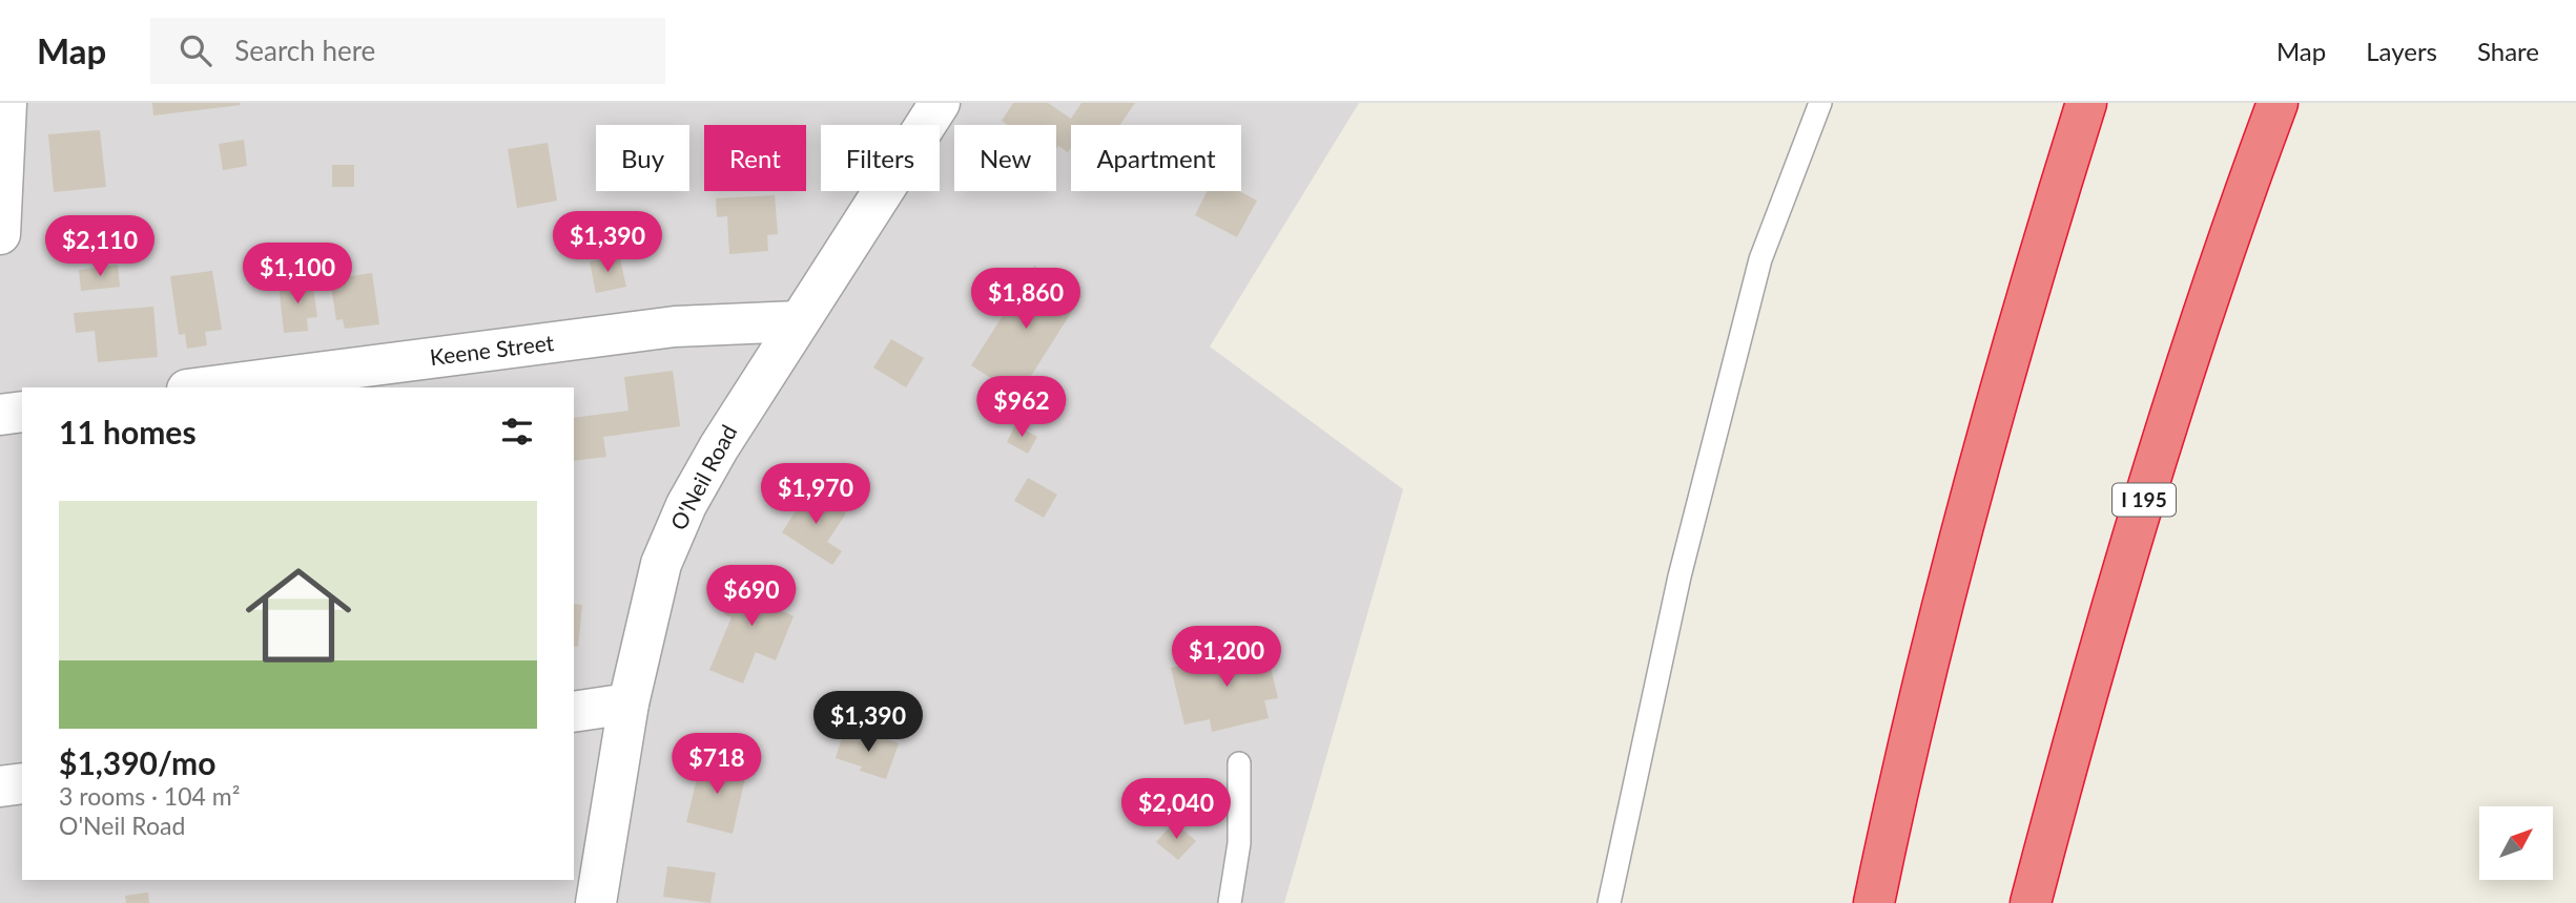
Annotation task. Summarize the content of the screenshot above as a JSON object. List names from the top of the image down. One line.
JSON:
{"streets":{"highway":["I 195"],"street":["Keene Street","O'Neil Road"]},"crossings":[["Keene Street","O'Neil Road"]],"north":"top right","page":{"header":"Map","search":"Search here","nav":["Map","Layers","Share"],"chip":["Buy","Rent","Filters","New","Apartment"],"price":["$1,390","$2,110","$1,100","$1,860","$962","$1,970","$690","$1,200","$1,390","$718","$2,040"],"heading":"11 homes","list":[{"name":"$1,390/mo","note":"3 rooms · 104 m² · O'Neil Road"}]}}
